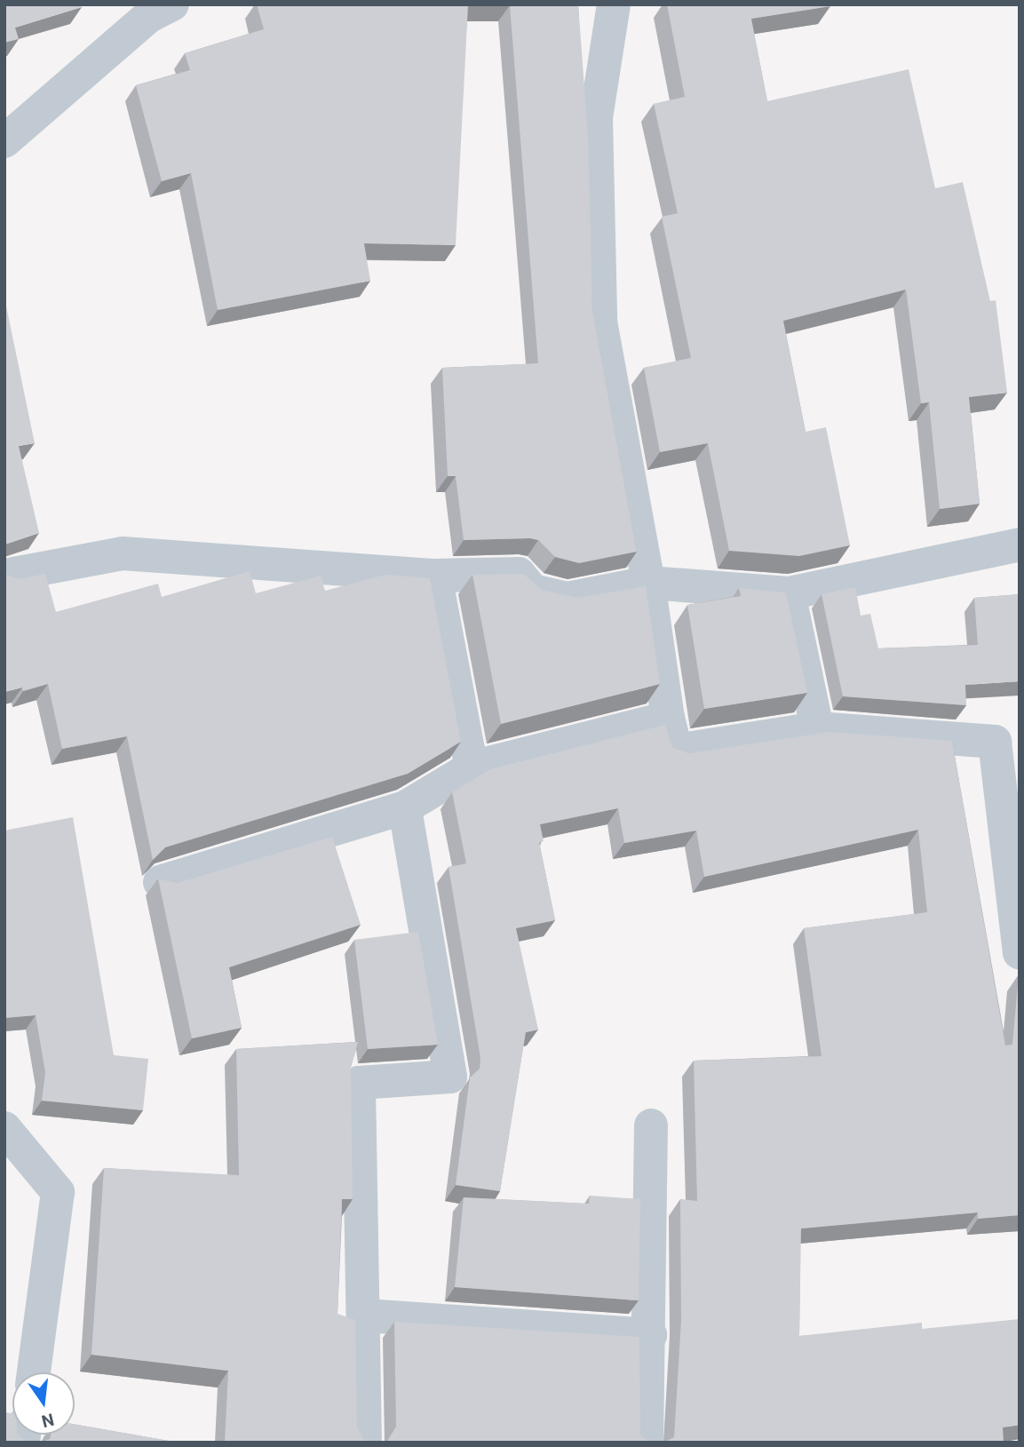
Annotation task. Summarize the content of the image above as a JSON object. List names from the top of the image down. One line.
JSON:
{"north":"bottom"}
